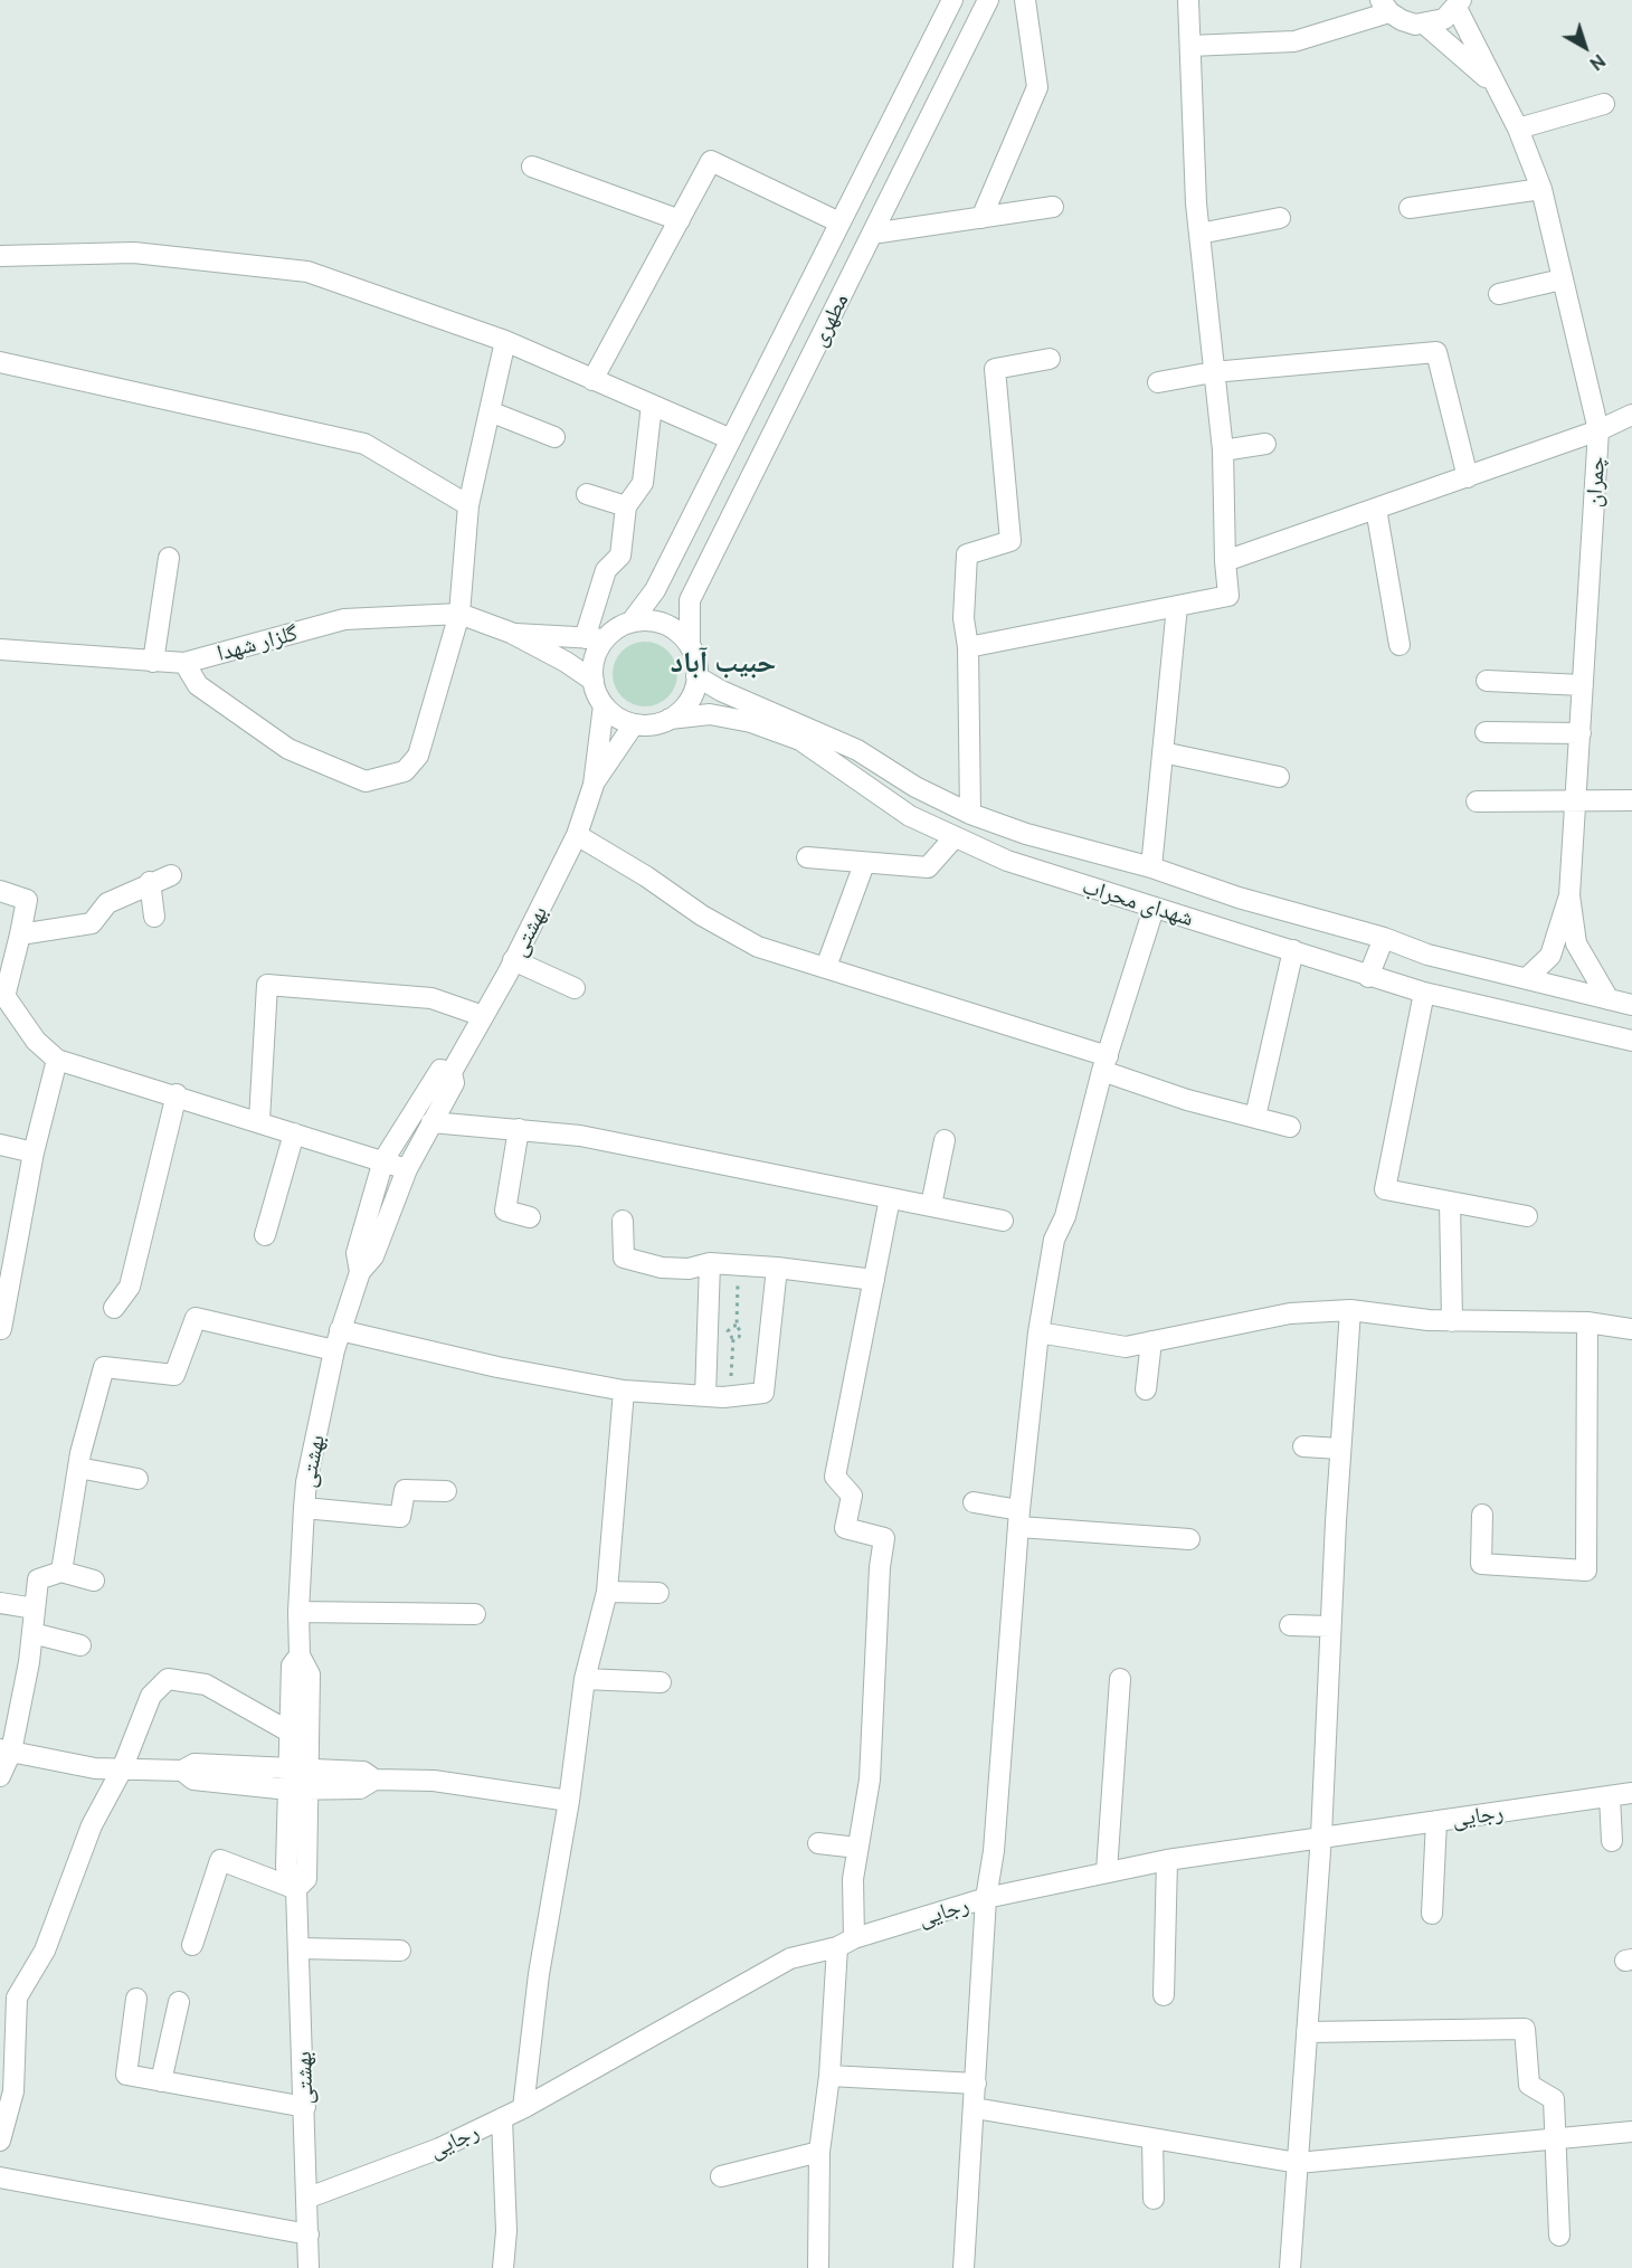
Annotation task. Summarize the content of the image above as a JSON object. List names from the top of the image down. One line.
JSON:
{"streets":{"street":["مطهری","چمران","گلزار شهدا","شهدای محراب","بهشتی","رجایی"]},"crossings":[["مطهری","شهدای محراب"],["بهشتی","رجایی"]],"districts":["حبیب آباد"],"north":"bottom right"}
